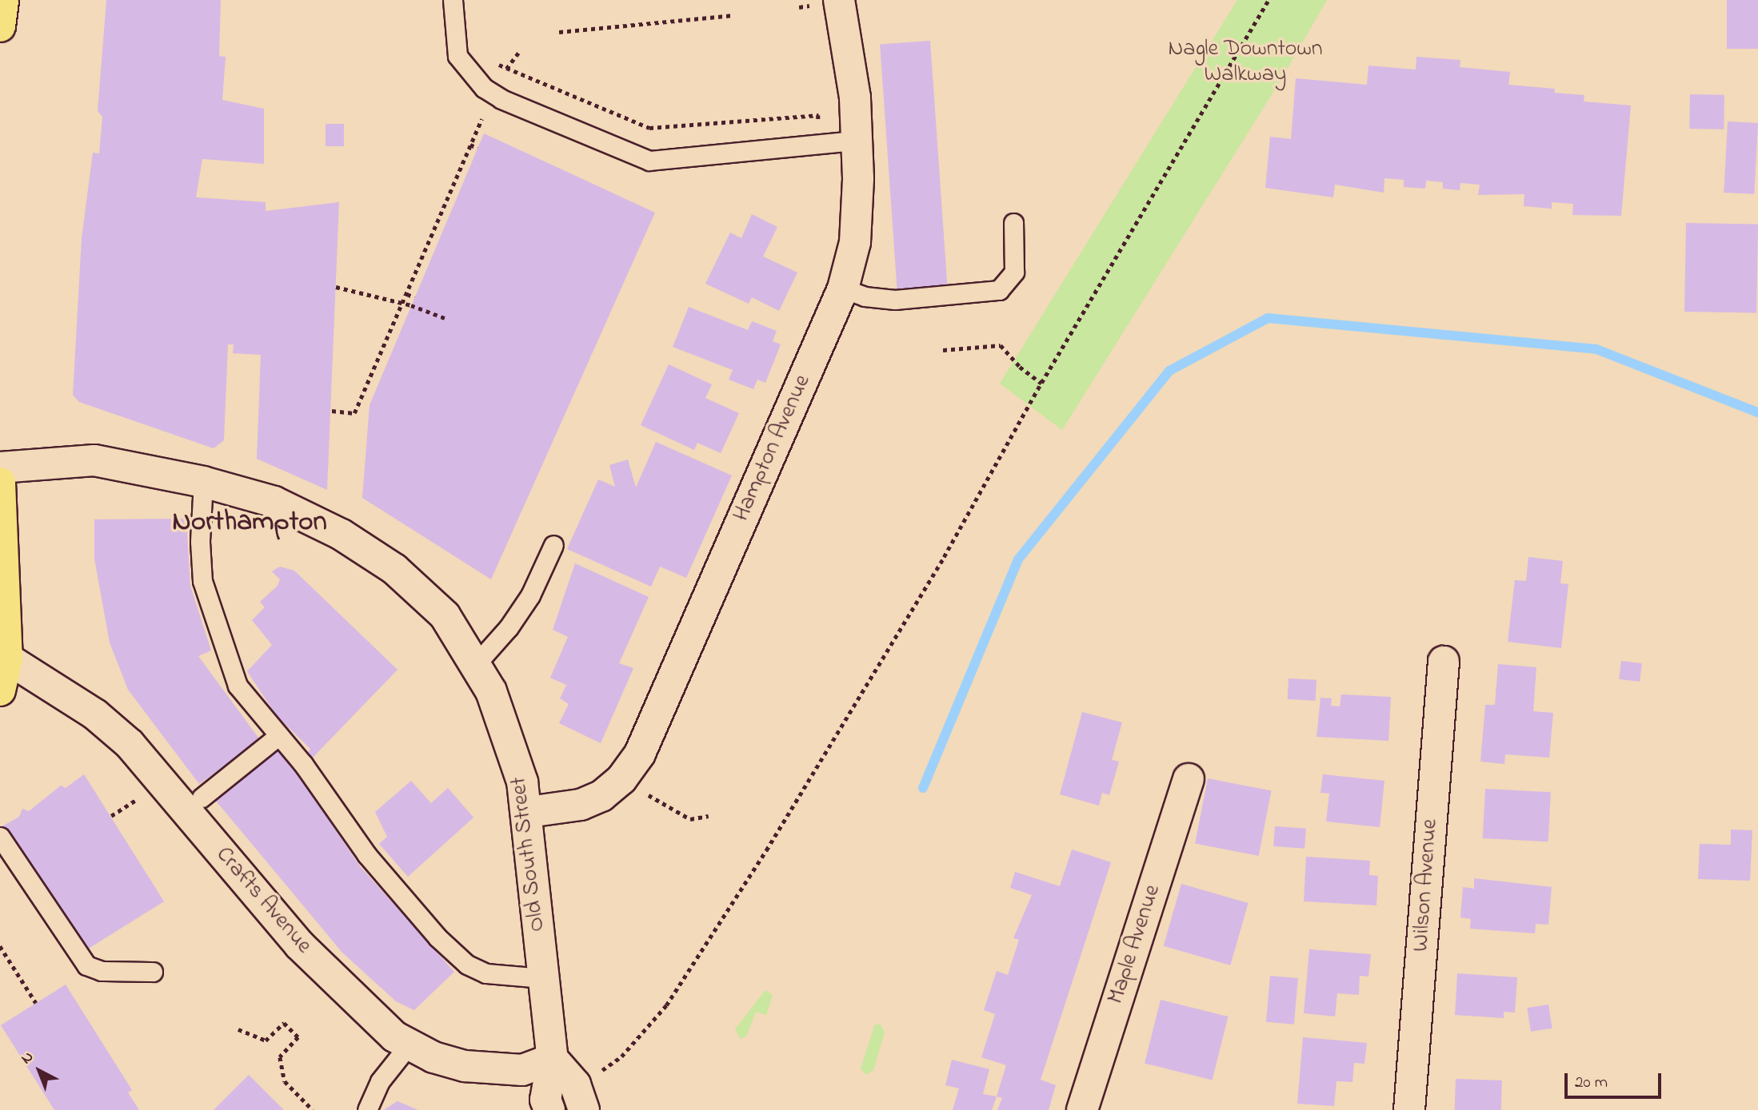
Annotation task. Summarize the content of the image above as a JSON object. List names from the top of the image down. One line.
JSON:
{"streets":{"street":["Hampton Avenue","Old South Street","Wilson Avenue","Crafts Avenue","Maple Avenue"]},"crossings":[["Hampton Avenue","Old South Street"],["Old South Street","Crafts Avenue"]],"districts":["Northampton"],"parks":["Nagle Downtown Walkway"],"scale_bar":"20 m","north":"top left"}
